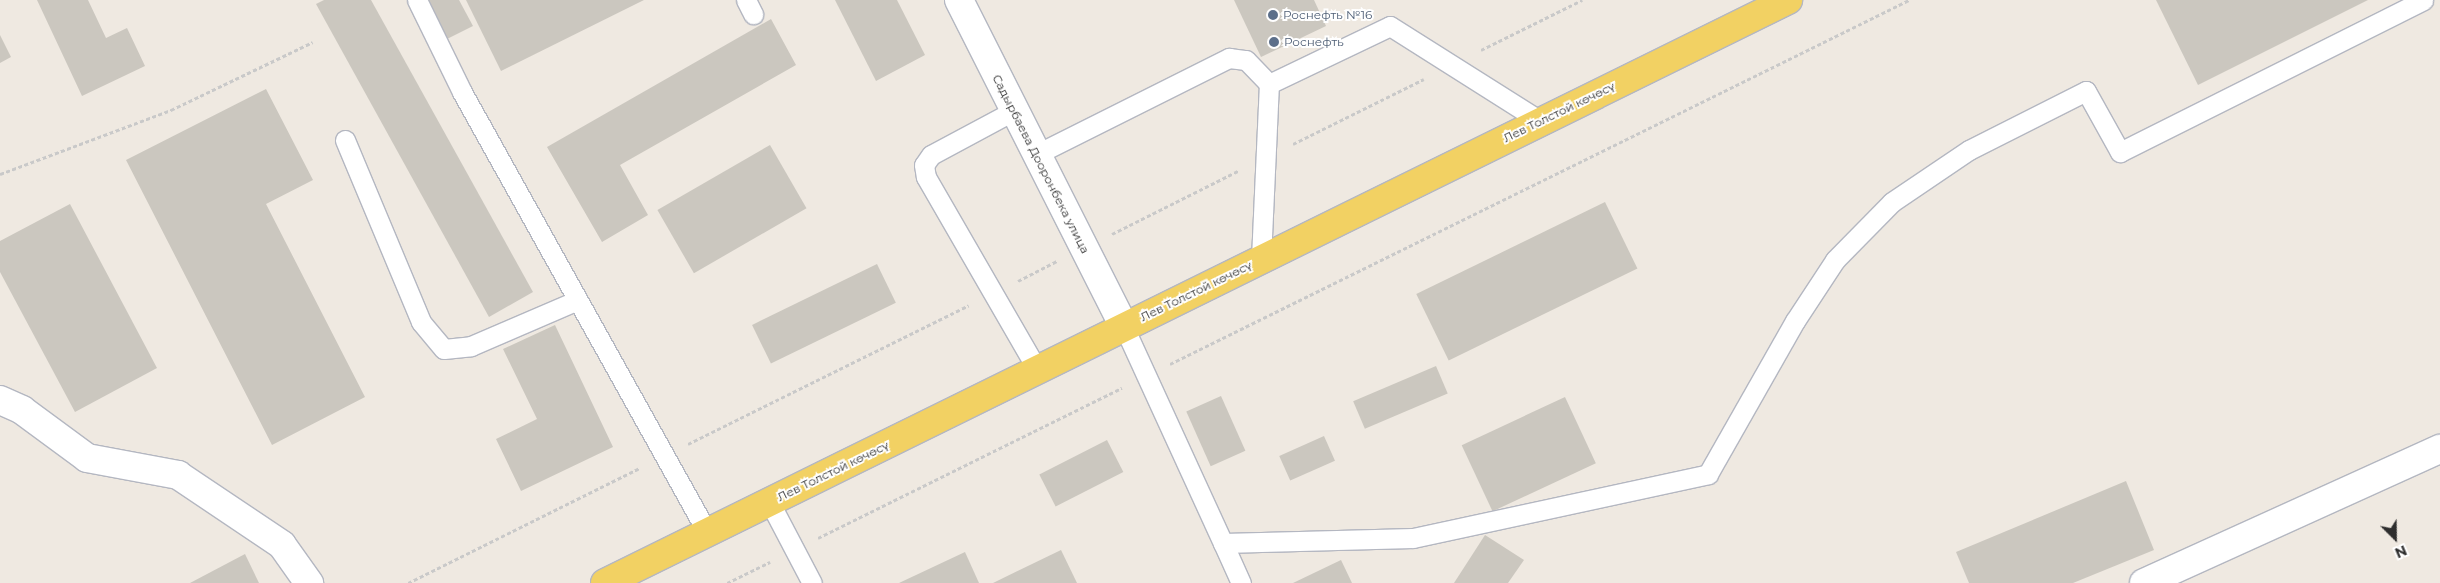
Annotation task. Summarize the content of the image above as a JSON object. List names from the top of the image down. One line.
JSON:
{"streets":{"main road":["Лев Толстой көчөсү"],"street":["Садырбаева Дооронбека улица"]},"crossings":[["Лев Толстой көчөсү","Садырбаева Дооронбека улица"]],"places":["Роснефть №16","Роснефть"],"north":"bottom right"}
